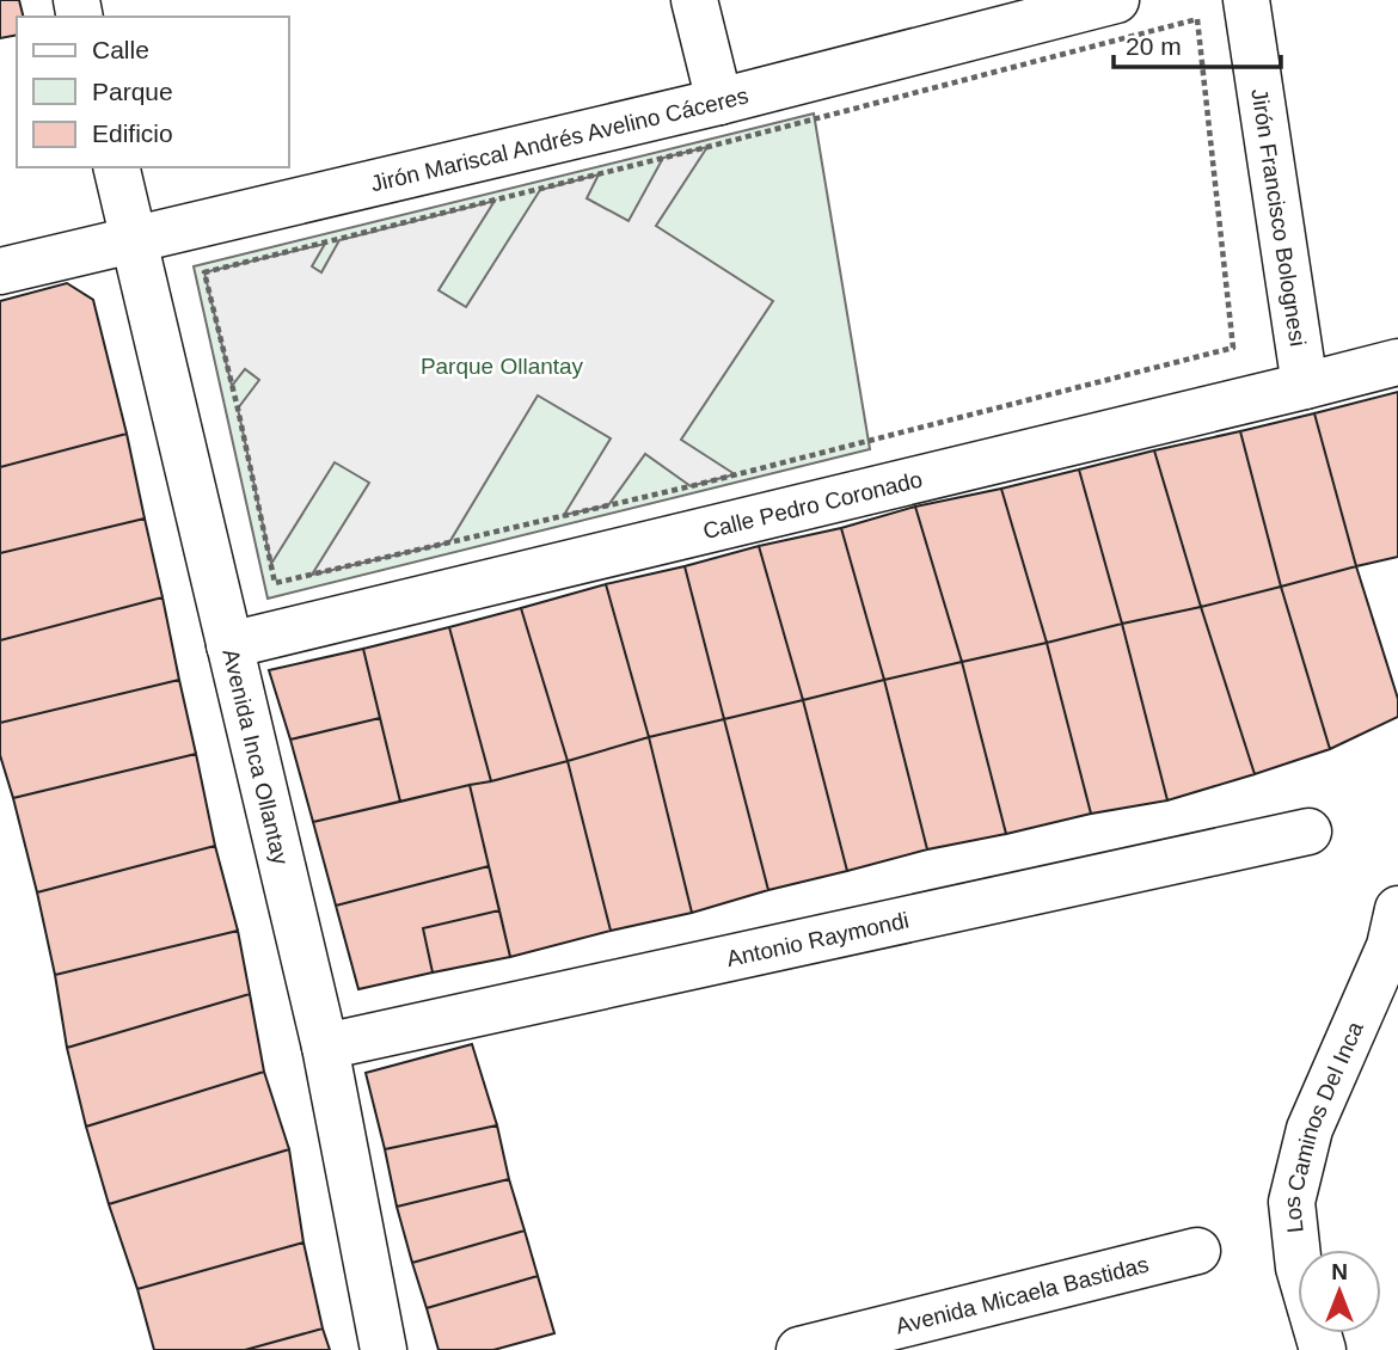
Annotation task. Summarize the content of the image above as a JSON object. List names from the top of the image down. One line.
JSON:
{"streets":{"street":["Jirón Mariscal Andrés Avelino Cáceres","Jirón Francisco Bolognesi","Calle Pedro Coronado","Avenida Inca Ollantay","Antonio Raymondi","Los Caminos Del Inca","Avenida Micaela Bastidas"]},"crossings":[["Jirón Mariscal Andrés Avelino Cáceres","Avenida Inca Ollantay"],["Jirón Francisco Bolognesi","Calle Pedro Coronado"],["Calle Pedro Coronado","Avenida Inca Ollantay"],["Avenida Inca Ollantay","Antonio Raymondi"]],"parks":["Parque Ollantay"],"legend":["Calle","Parque","Edificio"],"scale_bar":"20 m","north":"top"}
